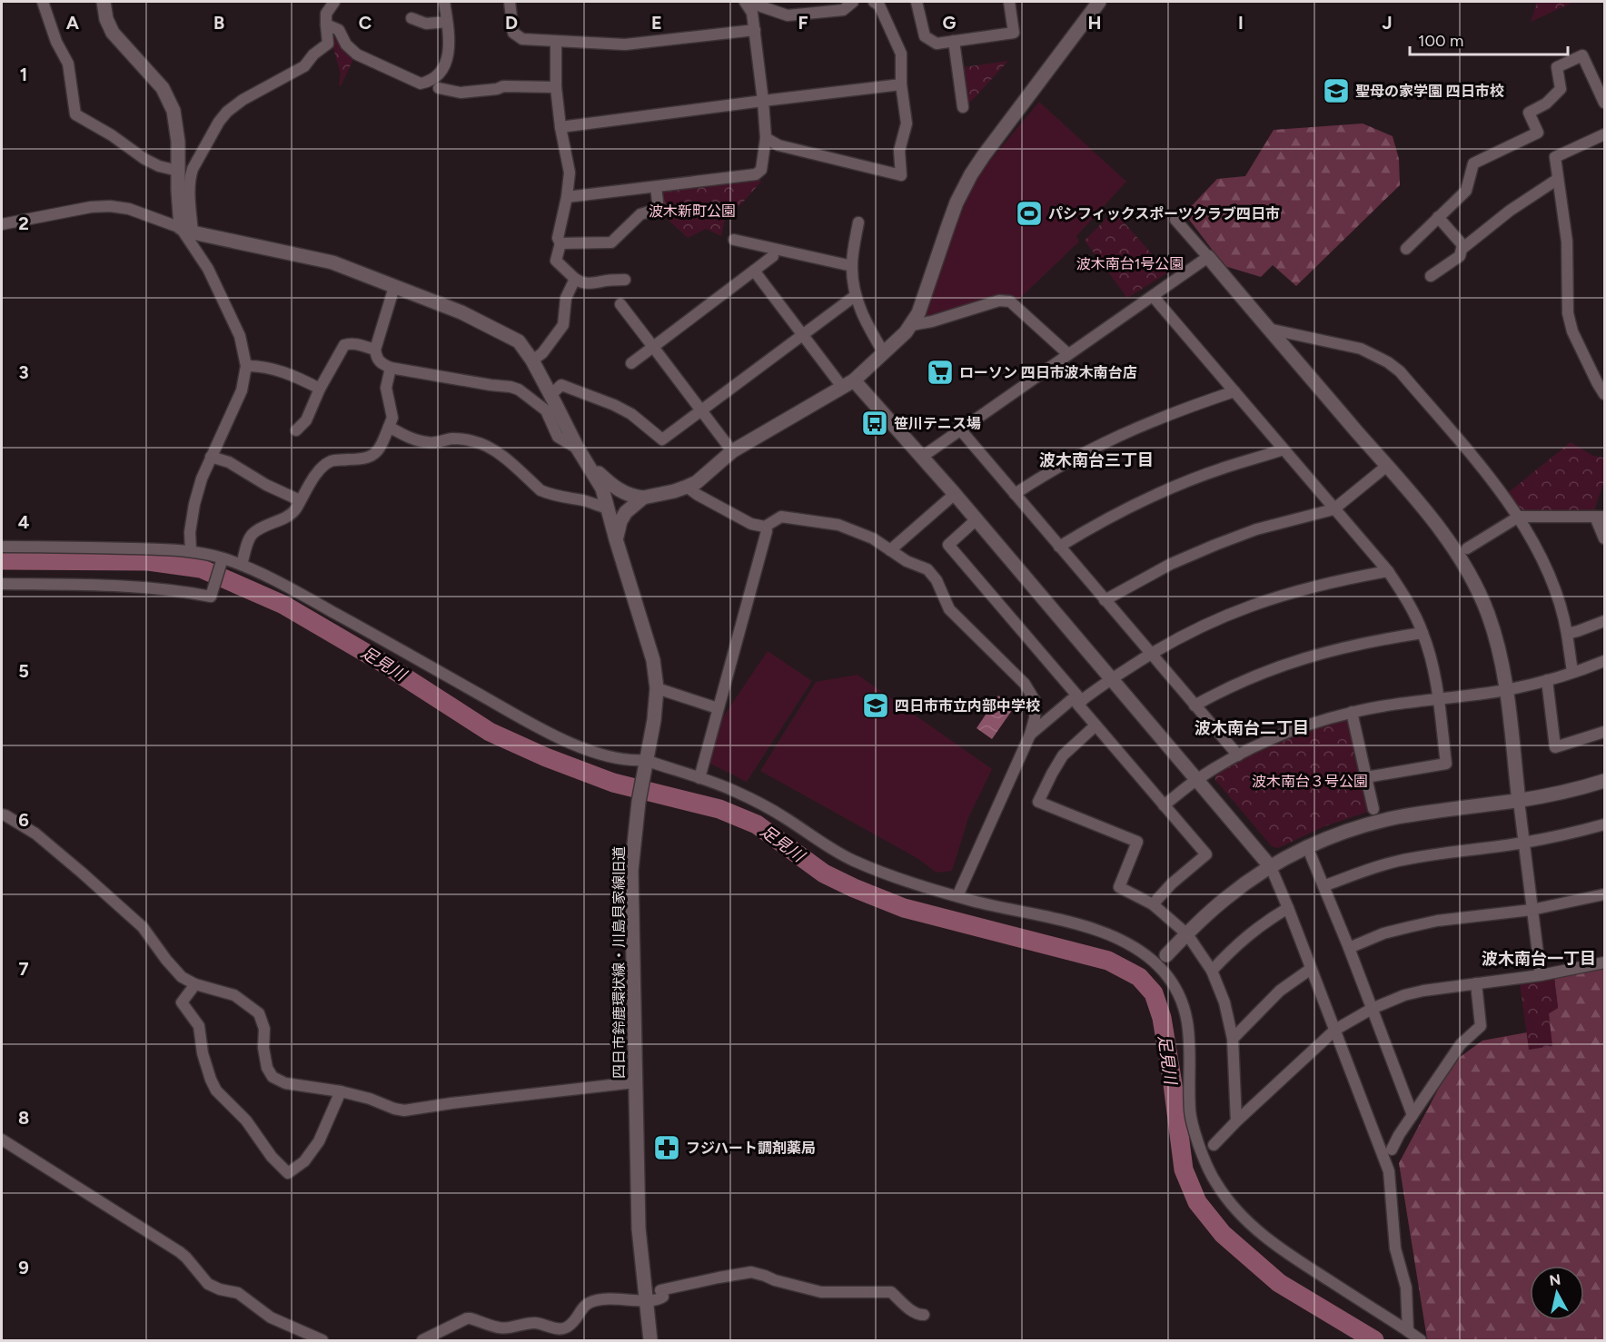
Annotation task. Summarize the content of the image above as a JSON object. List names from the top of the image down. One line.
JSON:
{"streets":{"street":["四日市鈴鹿環状線・川島貝家線旧道"]},"districts":["波木南台三丁目","波木南台二丁目","波木南台一丁目"],"water":["足見川"],"parks":["波木新町公園","波木南台1号公園","波木南台３号公園"],"places":{"school or university":["聖母の家学園 四日市校","四日市市立内部中学校"],"sports":["パシフィックスポーツクラブ四日市"],"supermarket":["ローソン 四日市波木南台店"],"bus stop":["笹川テニス場"],"pharmacy":["フジハート調剤薬局"]},"scale_bar":"100 m","north":"top","grid":{"columns":["A","B","C","D","E","F","G","H","I","J"],"rows":["1","2","3","4","5","6","7","8","9"]}}
